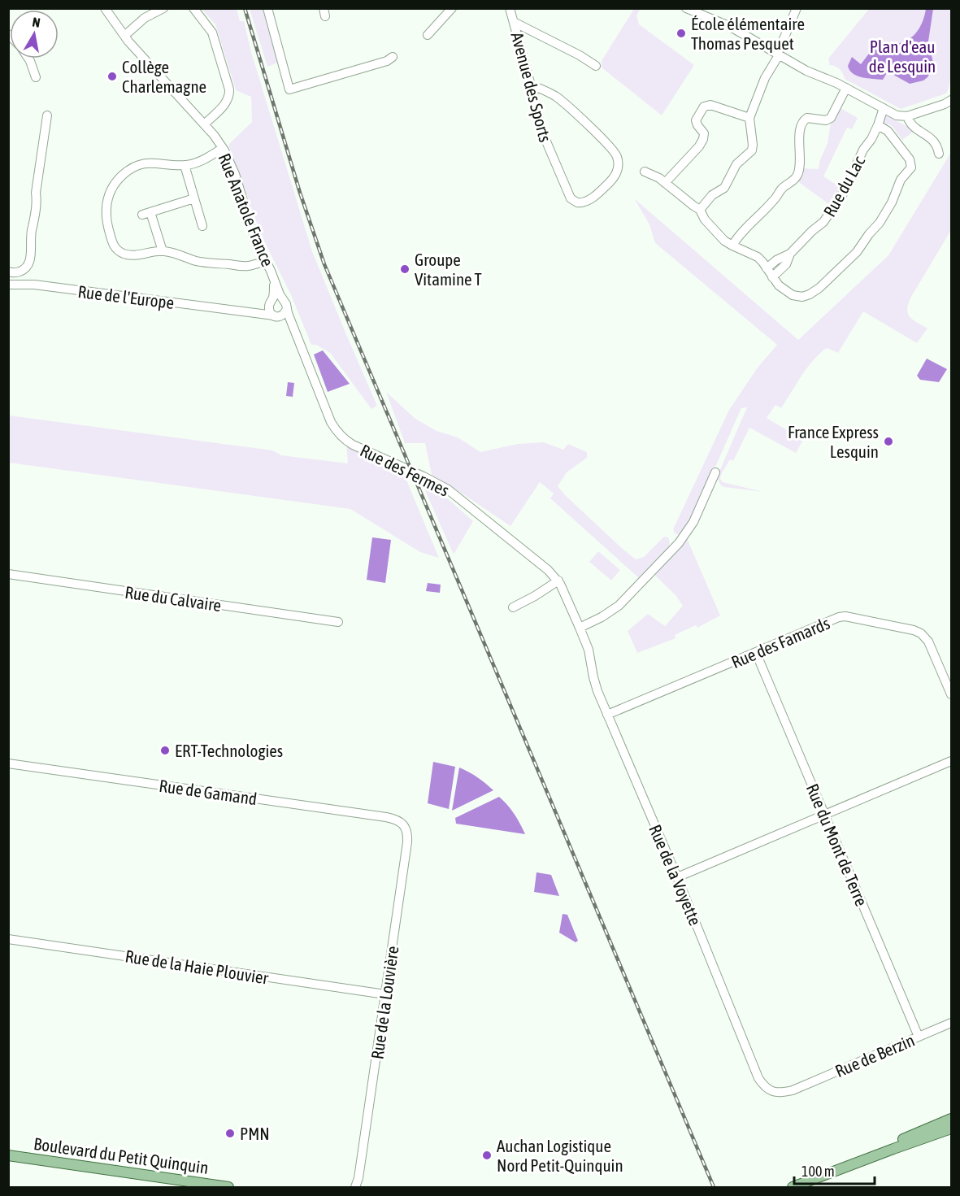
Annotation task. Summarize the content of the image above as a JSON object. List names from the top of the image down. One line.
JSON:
{"streets":{"main road":["Boulevard du Petit Quinquin"],"street":["Avenue des Sports","Rue du Lac","Rue Anatole France","Rue de l'Europe","Rue des Fermes","Rue du Calvaire","Rue des Famards","Rue de Gamand","Rue du Mont de Terre","Rue de la Voyette","Rue de la Haie Plouvier","Rue de la Louvière","Rue de Berzin"]},"crossings":[["Rue Anatole France","Rue de l'Europe"],["Rue Anatole France","Rue des Fermes"],["Rue de l'Europe","Rue des Fermes"],["Rue des Fermes","Rue de la Voyette"],["Rue des Famards","Rue du Mont de Terre"],["Rue des Famards","Rue de la Voyette"],["Rue de Gamand","Rue de la Louvière"],["Rue du Mont de Terre","Rue de Berzin"],["Rue de la Voyette","Rue de Berzin"],["Rue de la Haie Plouvier","Rue de la Louvière"]],"parks":["Plan d'eau de Lesquin"],"places":["École élémentaire Thomas Pesquet","Collège Charlemagne","Groupe Vitamine T","France Express Lesquin","ERT-Technologies","PMN","Auchan Logistique Nord Petit-Quinquin"],"scale_bar":"100 m","north":"top"}
